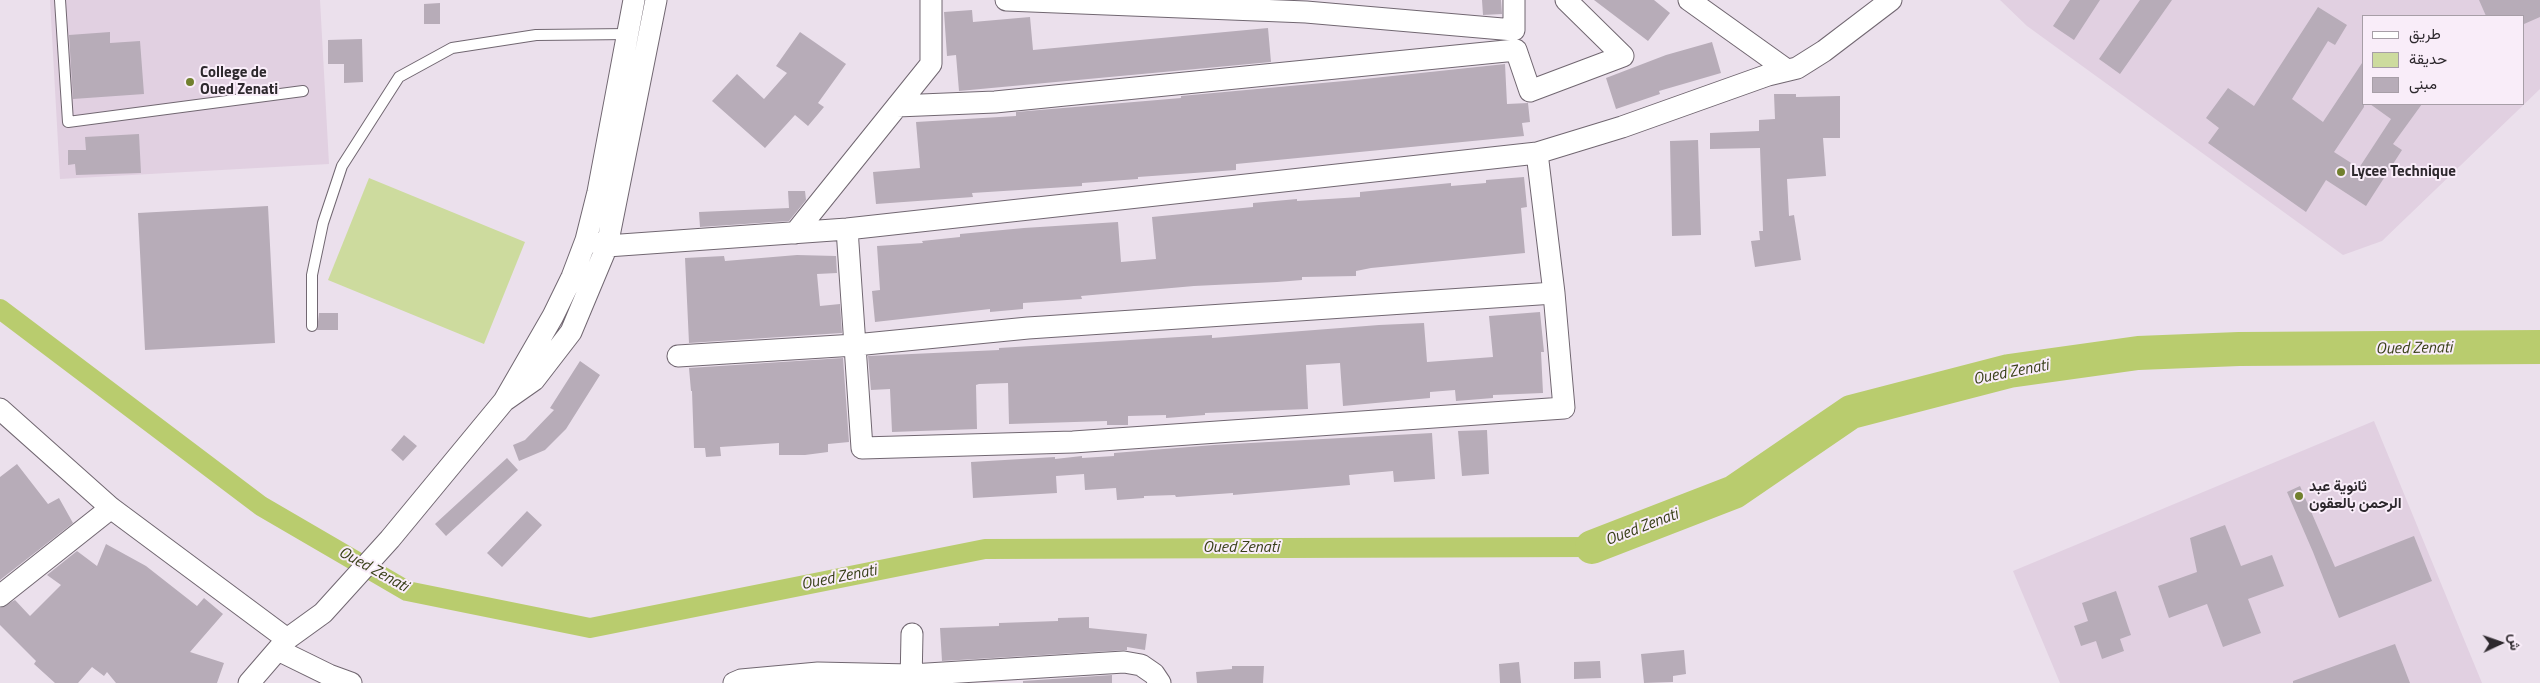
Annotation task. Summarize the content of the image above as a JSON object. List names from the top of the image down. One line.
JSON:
{"water":["Oued Zenati"],"places":["College de Oued Zenati","Lycee Technique","ثانوية عبد الرحمن بالعقون"],"legend":["طريق","حديقة","مبنى"],"north":"right"}
